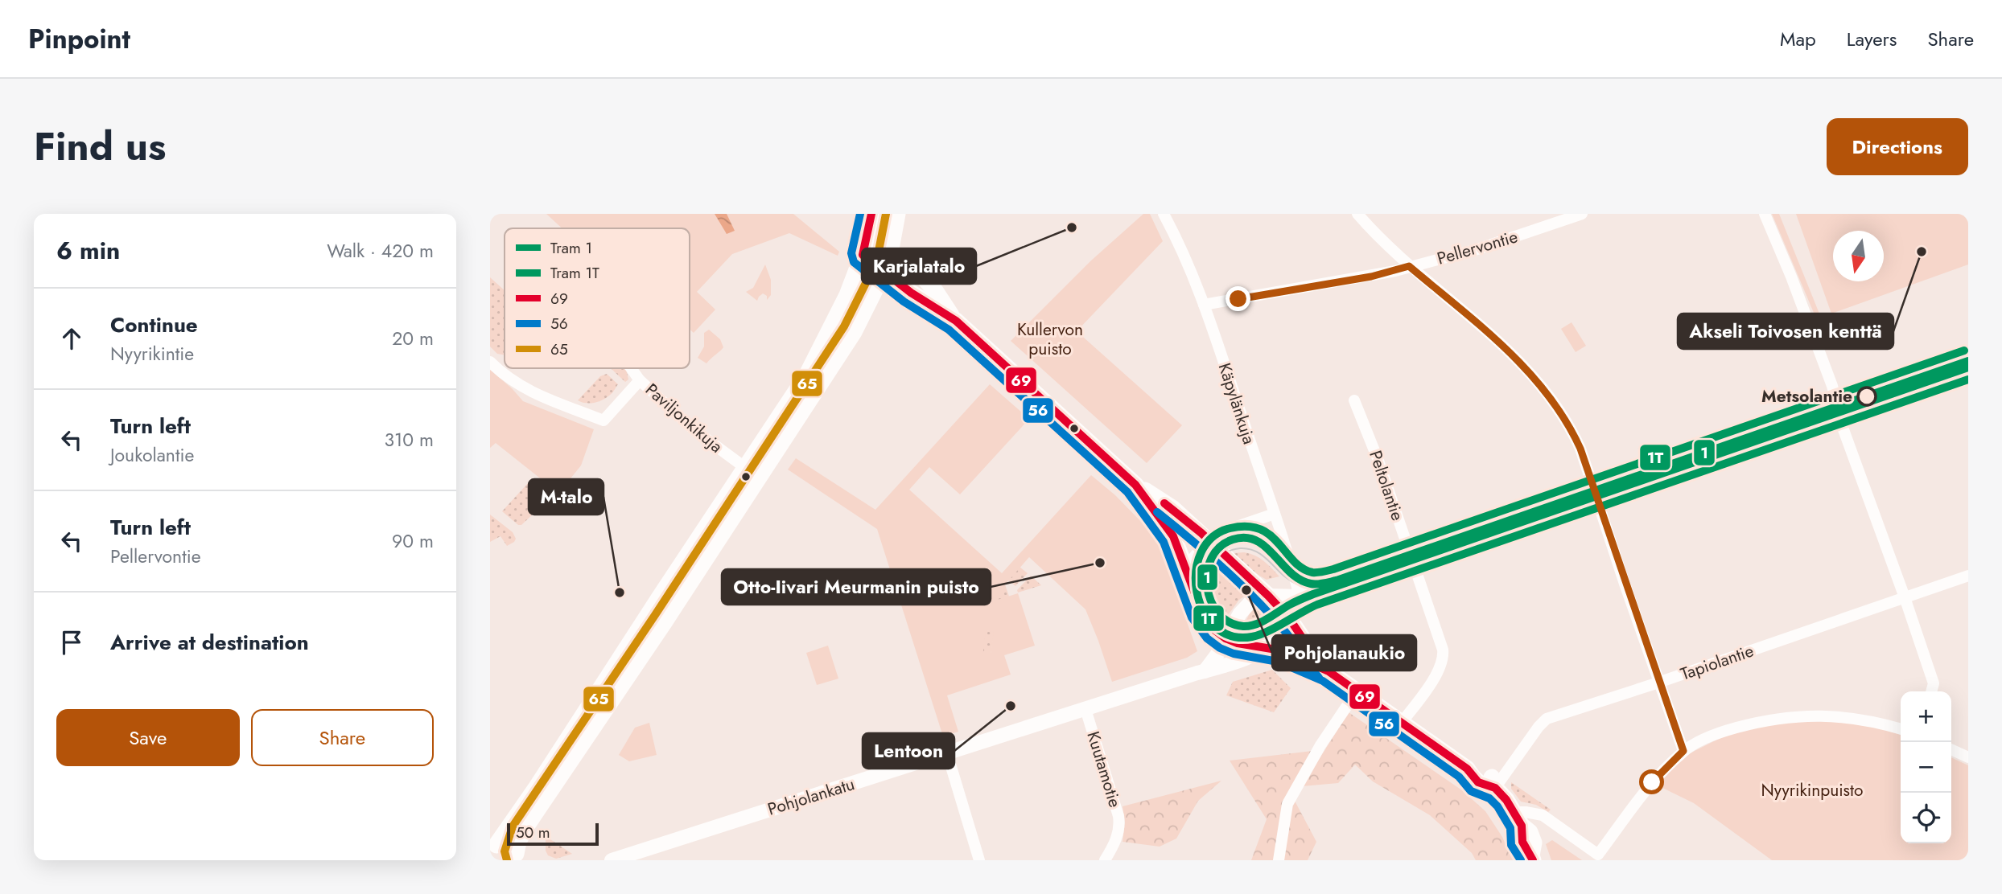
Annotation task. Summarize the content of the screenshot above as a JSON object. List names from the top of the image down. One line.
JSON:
{"streets":{"street":["Pellervontie","Käpylänkuja","Paviljonkikuja","Peltolantie","Tapiolantie","Kuutamotie","Pohjolankatu"]},"crossings":[["Pellervontie","Käpylänkuja"],["Käpylänkuja","Pohjolankatu"],["Kuutamotie","Pohjolankatu"]],"parks":["Kullervon puisto","Nyyrikinpuisto"],"places":["Karjalatalo","Akseli Toivosen kenttä","Metsolantie","Otto-Iivari Meurmanin puisto","Pohjolanaukio","M-talo","Lentoon"],"lines":["transit line 69","transit line 56","transit line 65","tram line 1T","tram line 1"],"legend":["Tram 1","Tram 1T","69","56","65"],"scale_bar":"50 m","north":"bottom","page":{"header":"Pinpoint","nav":["Map","Layers","Share"],"title":"Find us","buttons":["Directions",["Save","Share"]],"heading":["6 min","Walk · 420 m"],"list":[["Continue","Nyyrikintie","20 m"],["Turn left","Joukolantie","310 m"],["Turn left","Pellervontie","90 m"],"Arrive at destination"],"map_buttons":["+","−"],"scale":"50 m"}}
